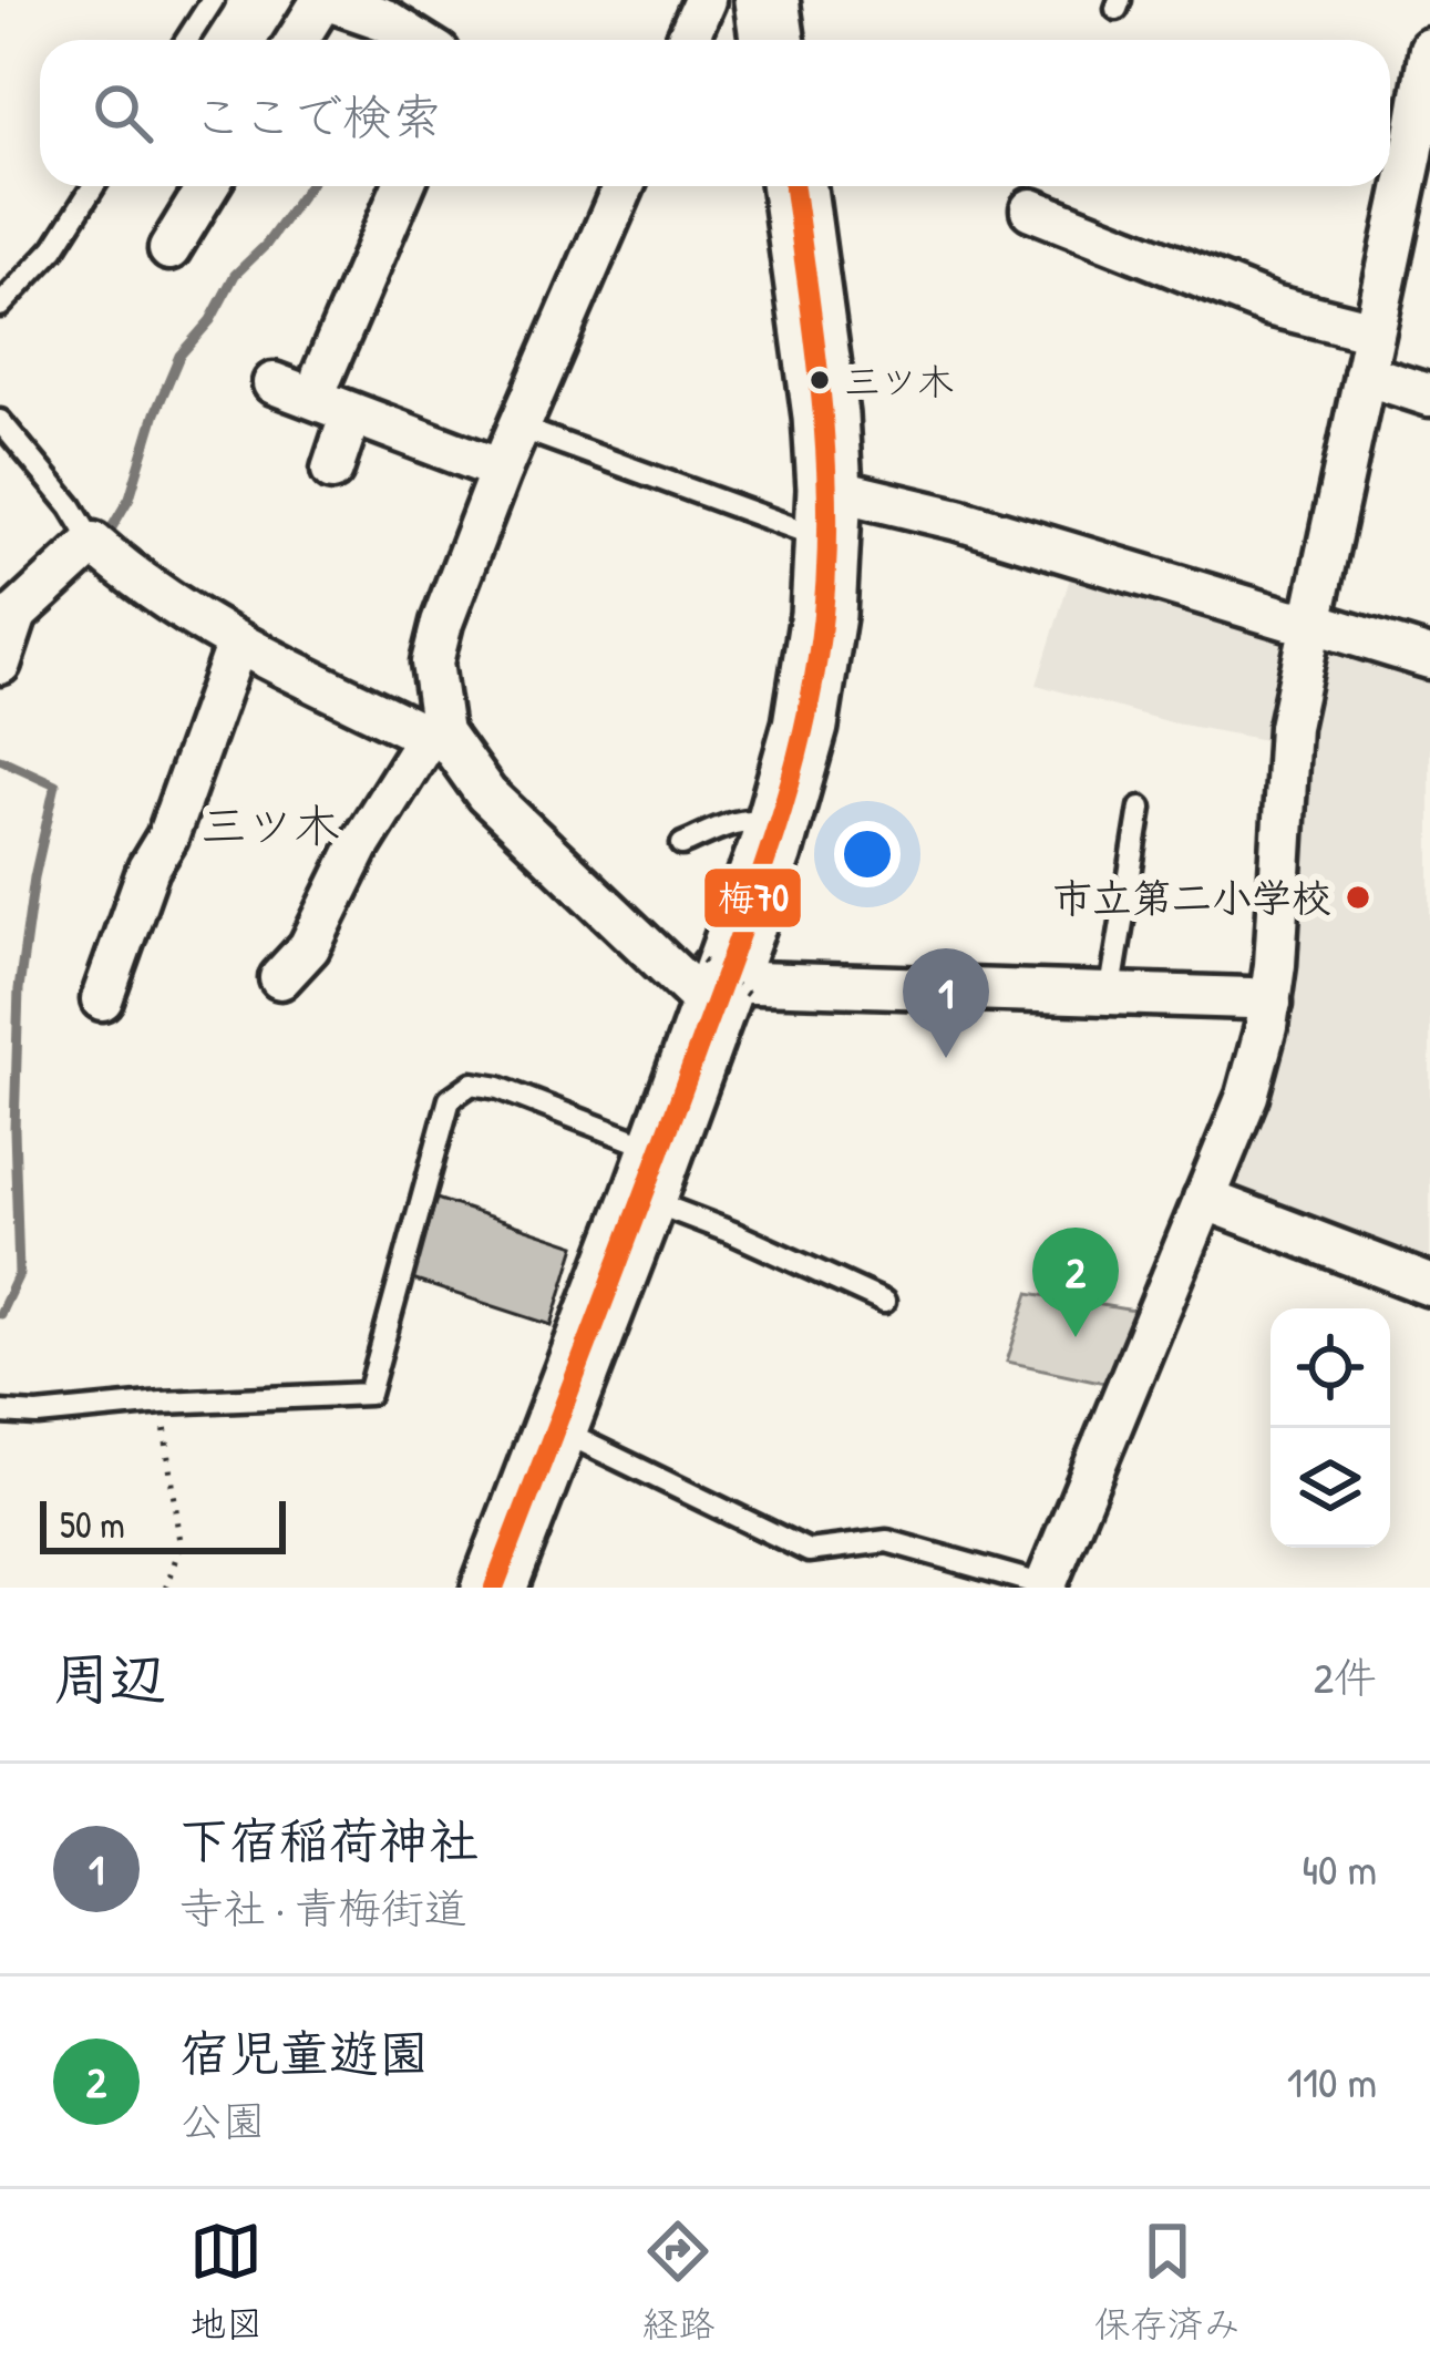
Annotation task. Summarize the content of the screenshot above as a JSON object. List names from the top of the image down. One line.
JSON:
{"districts":["三ツ木"],"places":["三ツ木","市立第二小学校"],"lines":["transit line 梅70"],"scale_bar":"50 m","page":{"search":"ここで検索","pins":["1","2"],"scale":"50 m","heading":["周辺","2件"],"list":[{"mark":"1","name":"下宿稲荷神社","note":"寺社 · 青梅街道","value":"40 m"},{"mark":"2","name":"宿児童遊園","note":"公園","value":"110 m"}],"nav":["地図","経路","保存済み"]}}
